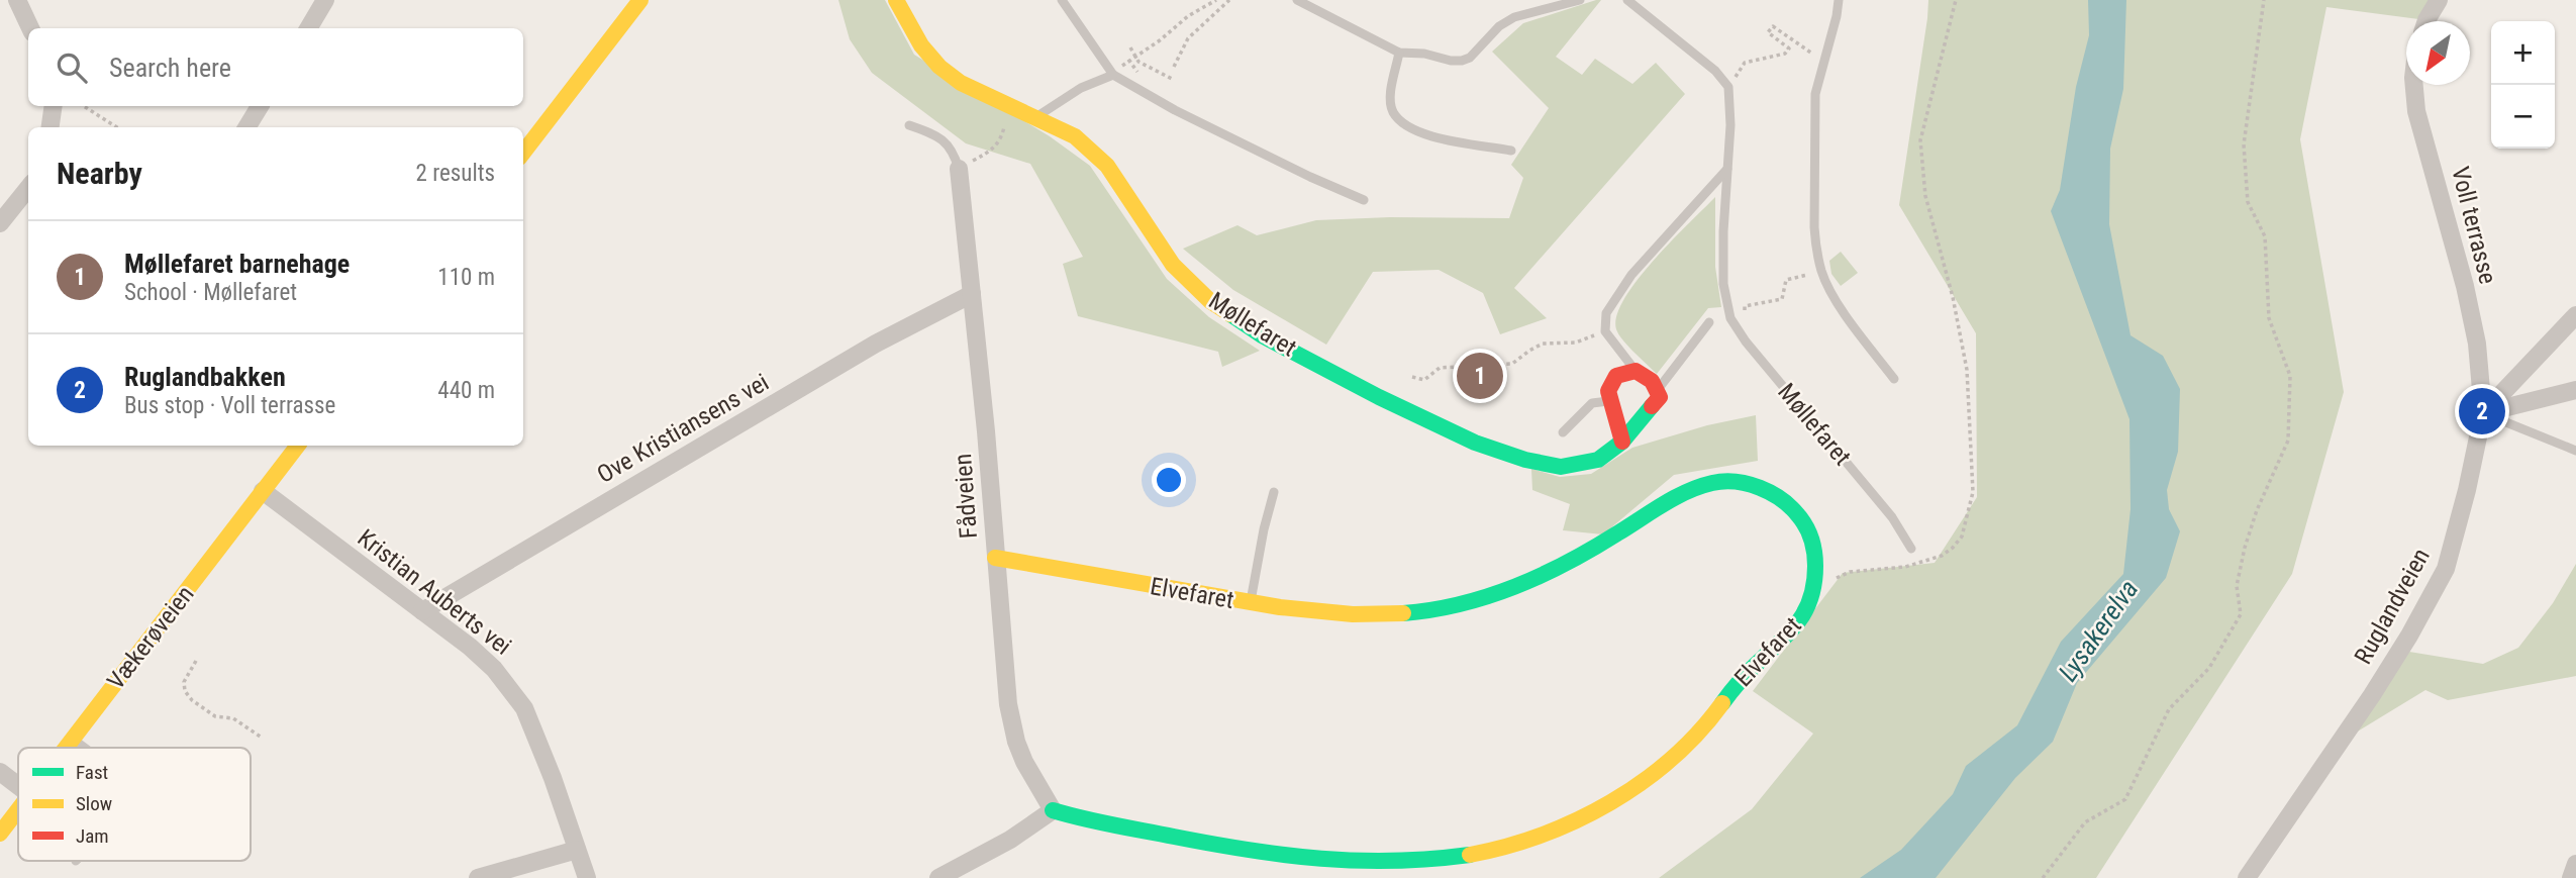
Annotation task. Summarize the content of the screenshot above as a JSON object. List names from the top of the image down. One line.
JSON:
{"streets":{"street":["Voll terrasse","Møllefaret","Ove Kristiansens vei","Fådveien","Kristian Auberts vei","Elvefaret","Ruglandveien","Vækerøveien"]},"crossings":[["Voll terrasse","Ruglandveien"],["Ove Kristiansens vei","Fådveien"],["Ove Kristiansens vei","Kristian Auberts vei"],["Fådveien","Elvefaret"],["Kristian Auberts vei","Vækerøveien"]],"water":["Lysakerelva"],"legend":["Fast","Slow","Jam"],"north":"bottom left","page":{"map_buttons":["+","−"],"search":"Search here","heading":["Nearby","2 results"],"list":[{"mark":"1","name":"Møllefaret barnehage","note":"School · Møllefaret","value":"110 m"},{"mark":"2","name":"Ruglandbakken","note":"Bus stop · Voll terrasse","value":"440 m"}],"pins":["1","2"]}}
